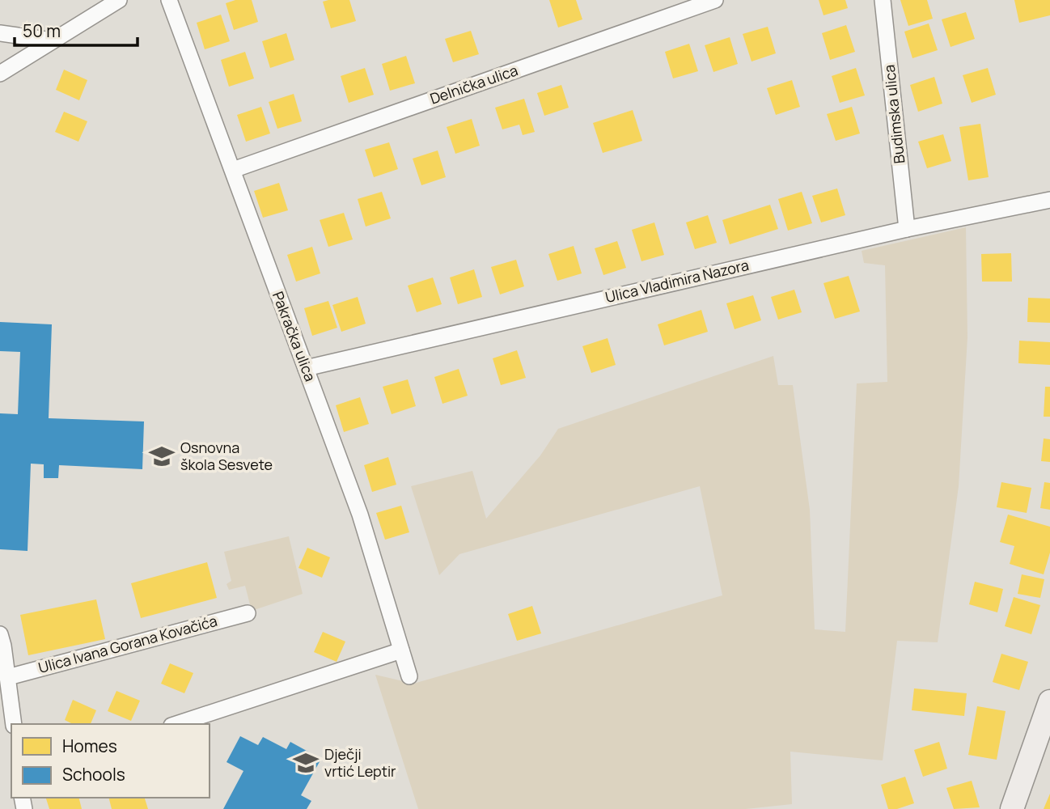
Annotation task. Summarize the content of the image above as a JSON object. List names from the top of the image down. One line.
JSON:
{"streets":{"street":["Delnička ulica","Budimska ulica","Ulica Vladimira Nazora","Pakračka ulica","Ulica Ivana Gorana Kovačića"]},"crossings":[["Delnička ulica","Pakračka ulica"],["Budimska ulica","Ulica Vladimira Nazora"],["Ulica Vladimira Nazora","Pakračka ulica"]],"places":{"school or university":["Osnovna škola Sesvete","Dječji vrtić Leptir"]},"legend":["Homes","Schools"],"scale_bar":"50 m"}
